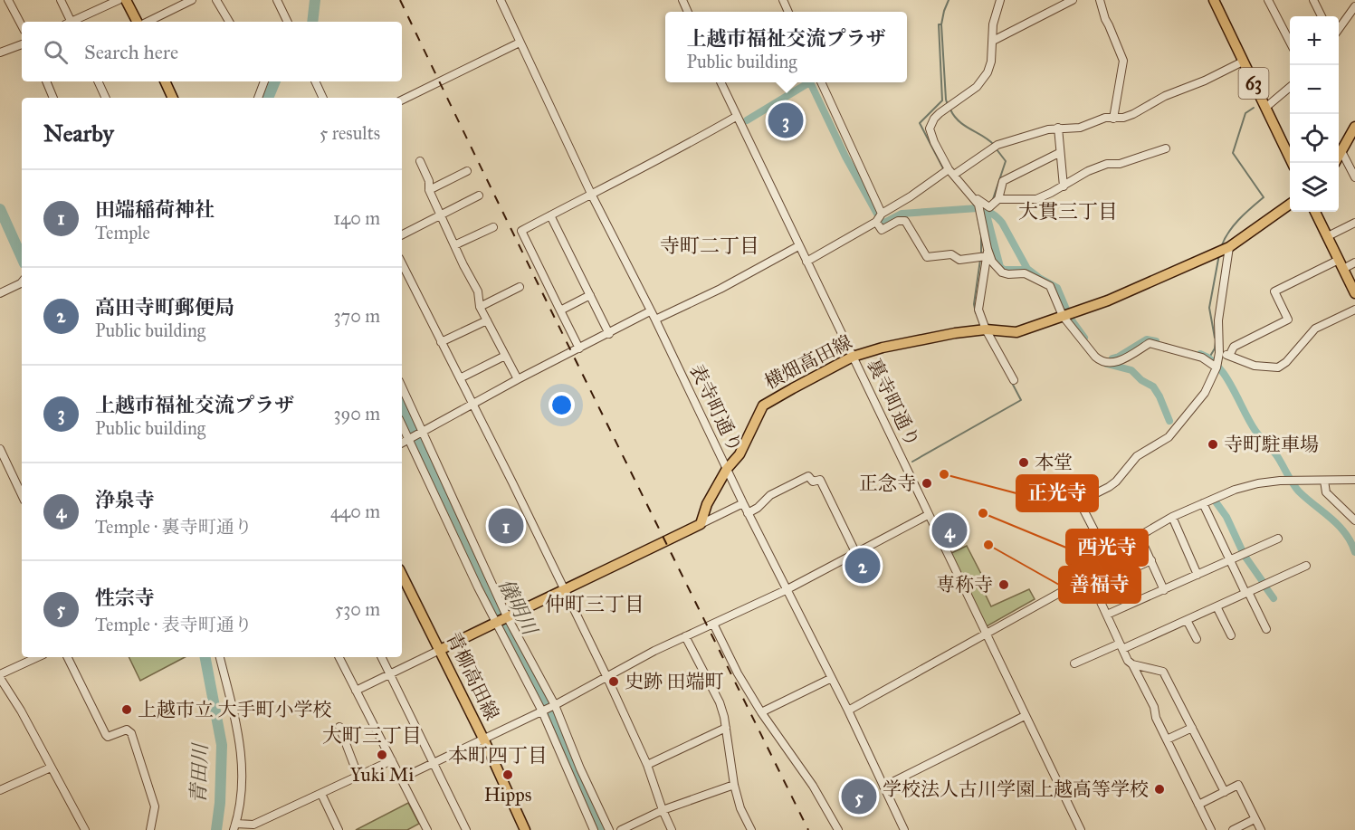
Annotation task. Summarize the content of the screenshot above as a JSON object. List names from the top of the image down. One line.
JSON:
{"streets":{"main road":["63","横畑高田線","青柳高田線"],"street":["裏寺町通り","表寺町通り"]},"crossings":[["横畑高田線","裏寺町通り"],["横畑高田線","表寺町通り"]],"districts":["大貫三丁目","寺町二丁目","仲町三丁目","大町三丁目","本町四丁目"],"water":["儀明川","青田川"],"places":["寺町駐車場","本堂","正光寺","正念寺","西光寺","善福寺","専称寺","史跡 田端町","上越市立 大手町小学校","Yuki Mi","Hipps","学校法人古川学園上越高等学校"],"page":{"popup":["上越市福祉交流プラザ","Public building"],"map_buttons":["+","−"],"search":"Search here","heading":["Nearby","5 results"],"pins":["3","1","4","2","5"],"list":[{"mark":"1","name":"田端稲荷神社","note":"Temple","value":"140 m"},{"mark":"2","name":"高田寺町郵便局","note":"Public building","value":"370 m"},{"mark":"3","name":"上越市福祉交流プラザ","note":"Public building","value":"390 m"},{"mark":"4","name":"浄泉寺","note":"Temple · 裏寺町通り","value":"440 m"},{"mark":"5","name":"性宗寺","note":"Temple · 表寺町通り","value":"530 m"}]}}
